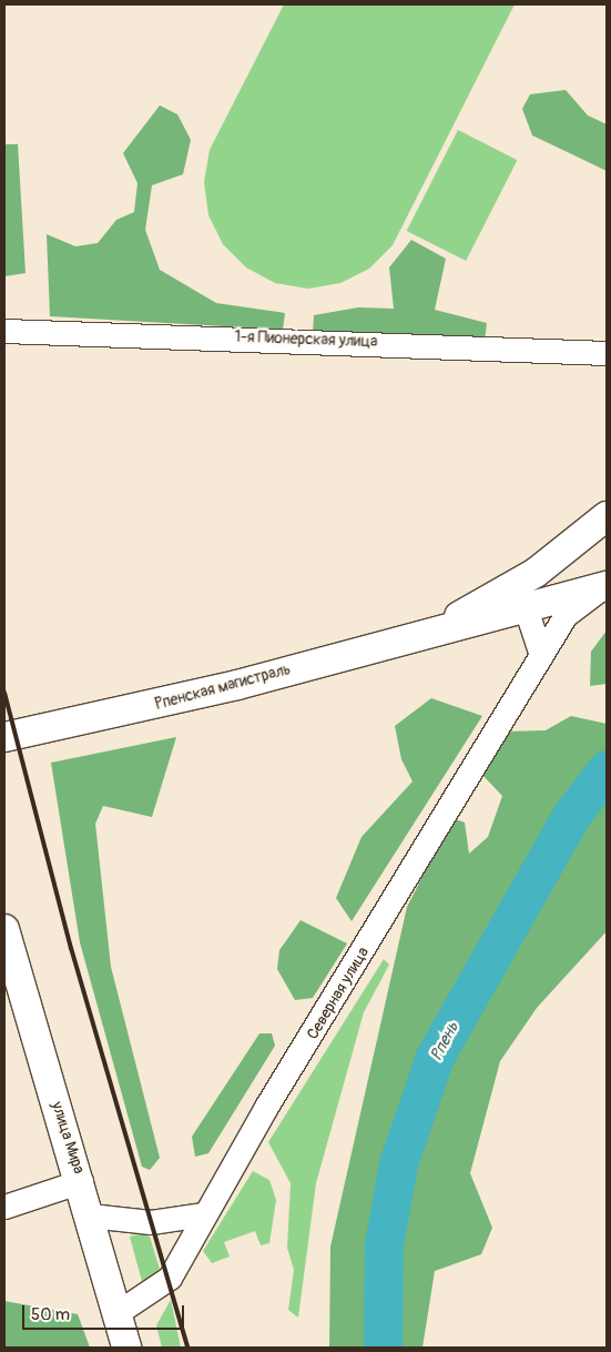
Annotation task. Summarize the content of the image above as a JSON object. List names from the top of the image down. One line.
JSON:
{"streets":{"main road":["Рпенская магистраль","улица Мира"],"street":["1-я Пионерская улица","Северная улица"]},"crossings":[["Рпенская магистраль","Северная улица"],["Северная улица","улица Мира"]],"water":["Рпень"],"scale_bar":"50 m"}
